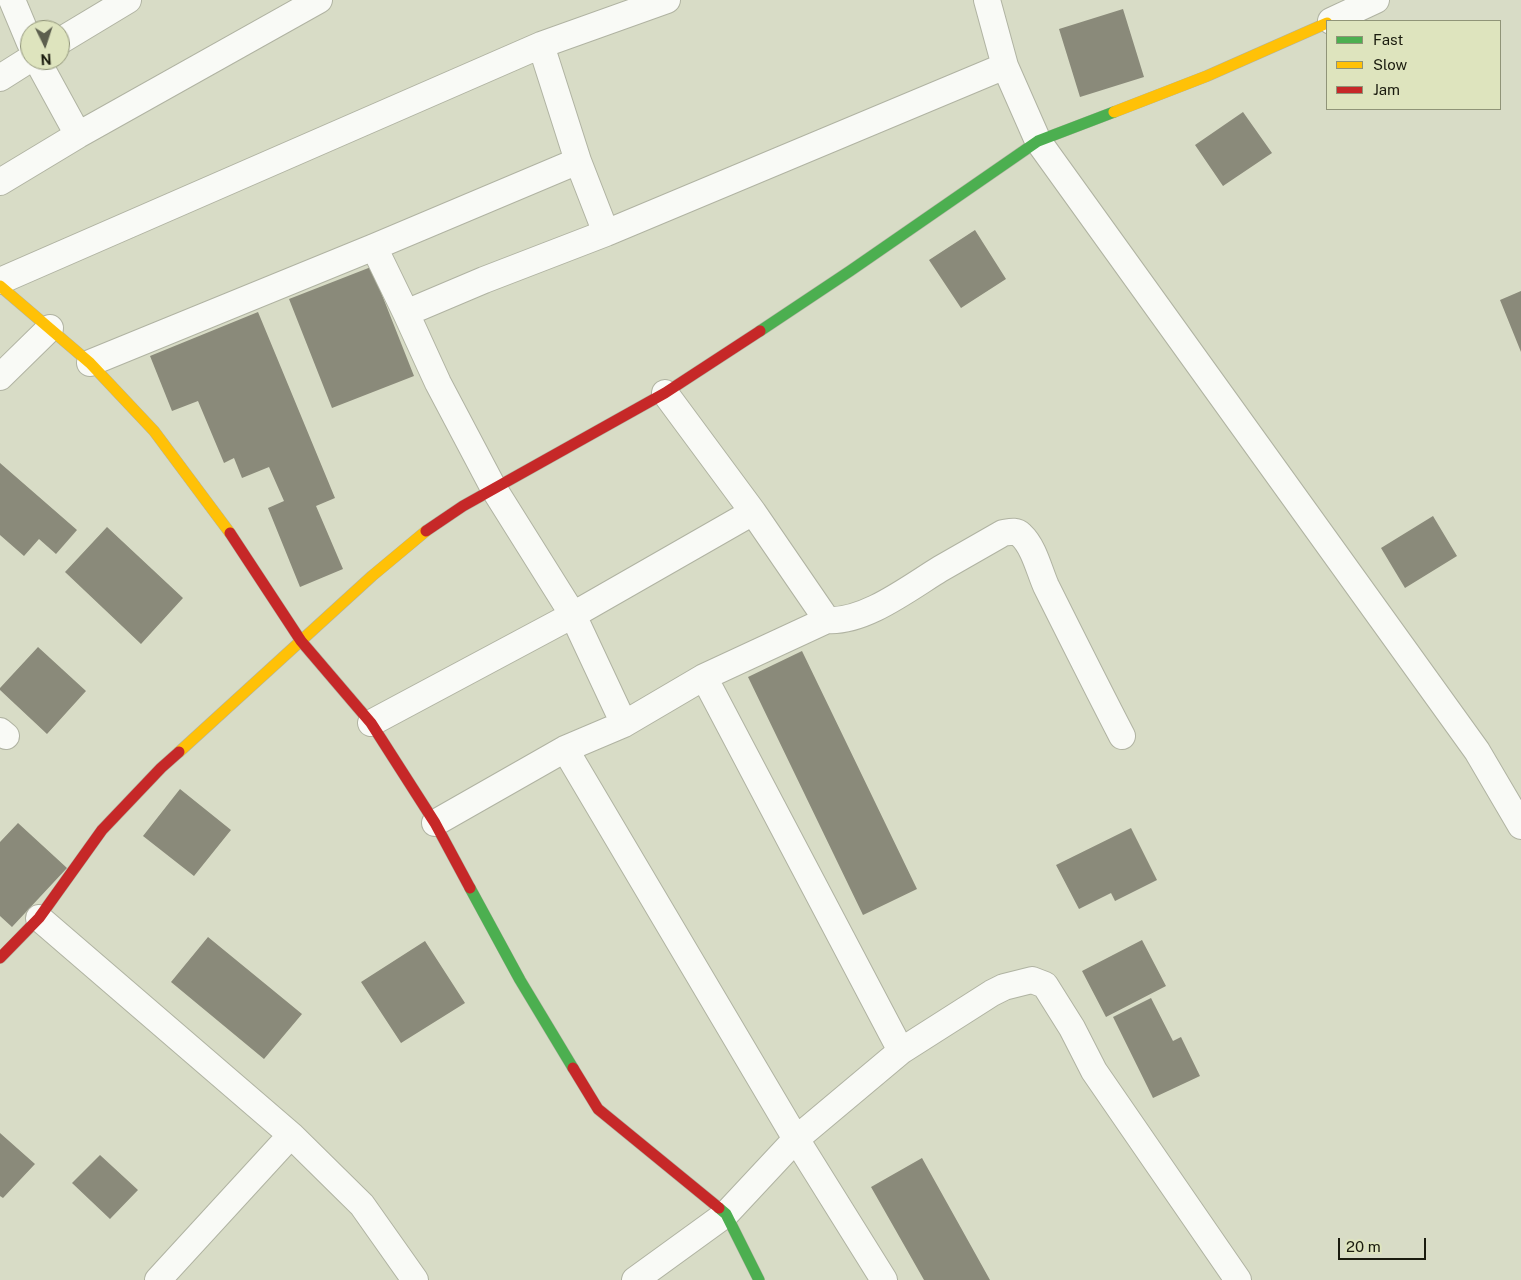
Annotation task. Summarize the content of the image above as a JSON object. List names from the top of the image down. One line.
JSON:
{"legend":["Fast","Slow","Jam"],"scale_bar":"20 m","north":"bottom"}
